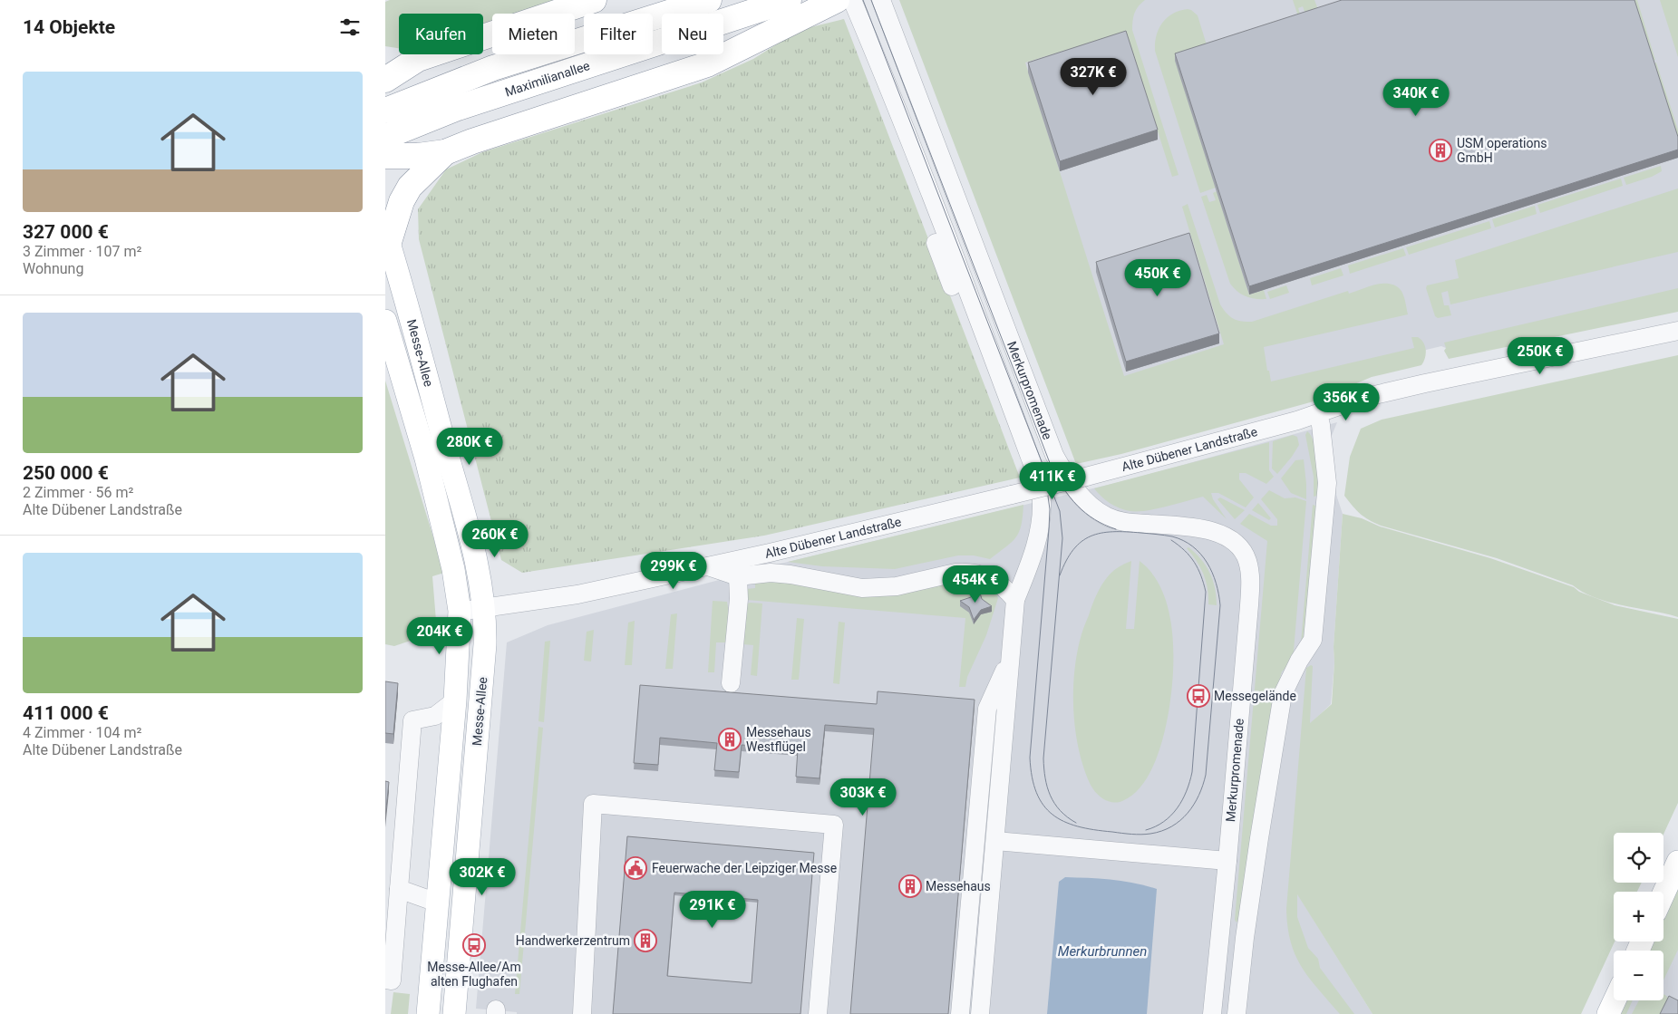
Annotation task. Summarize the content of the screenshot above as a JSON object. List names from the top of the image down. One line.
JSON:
{"streets":{"highway":["Maximilianallee"],"main road":["Messe-Allee"],"street":["Merkurpromenade","Alte Dübener Landstraße"]},"crossings":[["Messe-Allee","Alte Dübener Landstraße"]],"water":["Merkurbrunnen"],"places":{"building":["USM operations GmbH","Messehaus Westflügel","Messehaus","Handwerkerzentrum"],"bus stop":["Messegelände","Messe-Allee/Am alten Flughafen"],"public building":["Feuerwache der Leipziger Messe"]},"page":{"heading":"14 Objekte","chip":["Kaufen","Mieten","Filter","Neu"],"list":[{"name":"327 000 €","note":"3 Zimmer · 107 m² · Wohnung"},{"name":"250 000 €","note":"2 Zimmer · 56 m² · Alte Dübener Landstraße"},{"name":"411 000 €","note":"4 Zimmer · 104 m² · Alte Dübener Landstraße"}],"price":["327K €","340K €","450K €","250K €","356K €","280K €","411K €","260K €","299K €","454K €","204K €","303K €","302K €","291K €"],"map_buttons":["+","−"]}}
